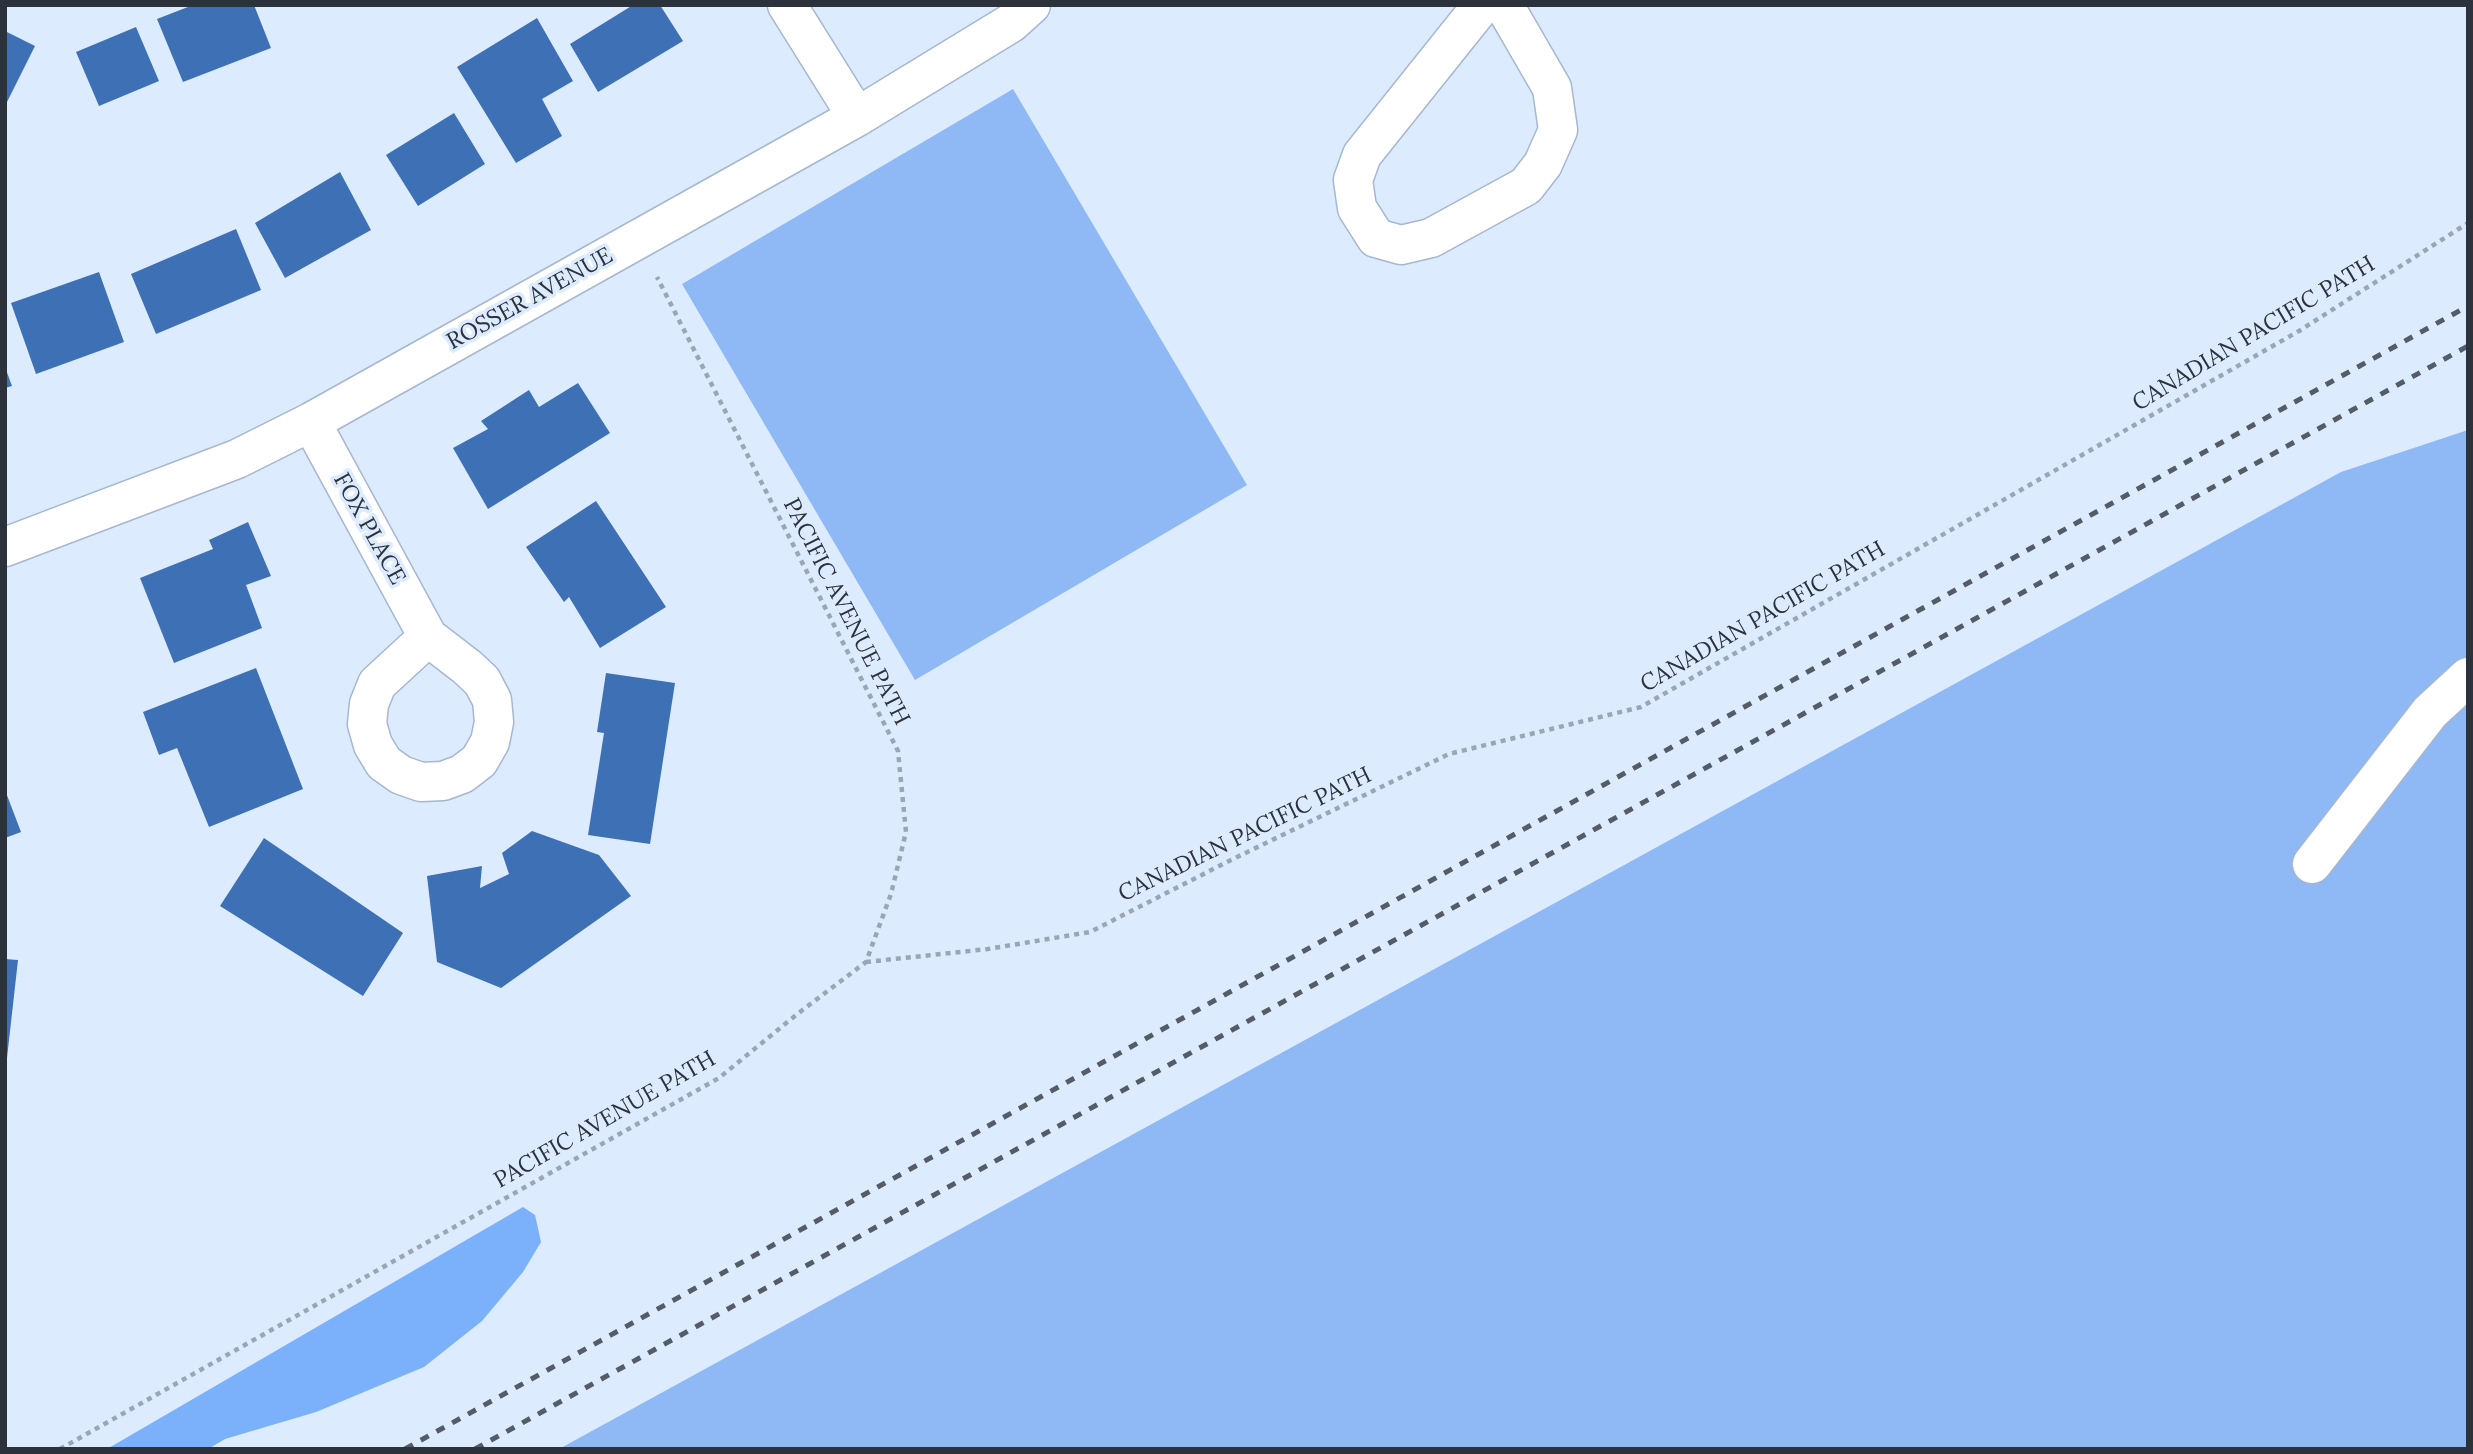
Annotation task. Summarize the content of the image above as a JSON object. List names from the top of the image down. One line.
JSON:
{"streets":{"street":["ROSSER AVENUE","FOX PLACE"],"path":["CANADIAN PACIFIC PATH","PACIFIC AVENUE PATH"]},"crossings":[["ROSSER AVENUE","FOX PLACE"],["ROSSER AVENUE","PACIFIC AVENUE PATH"],["CANADIAN PACIFIC PATH","PACIFIC AVENUE PATH"]]}
